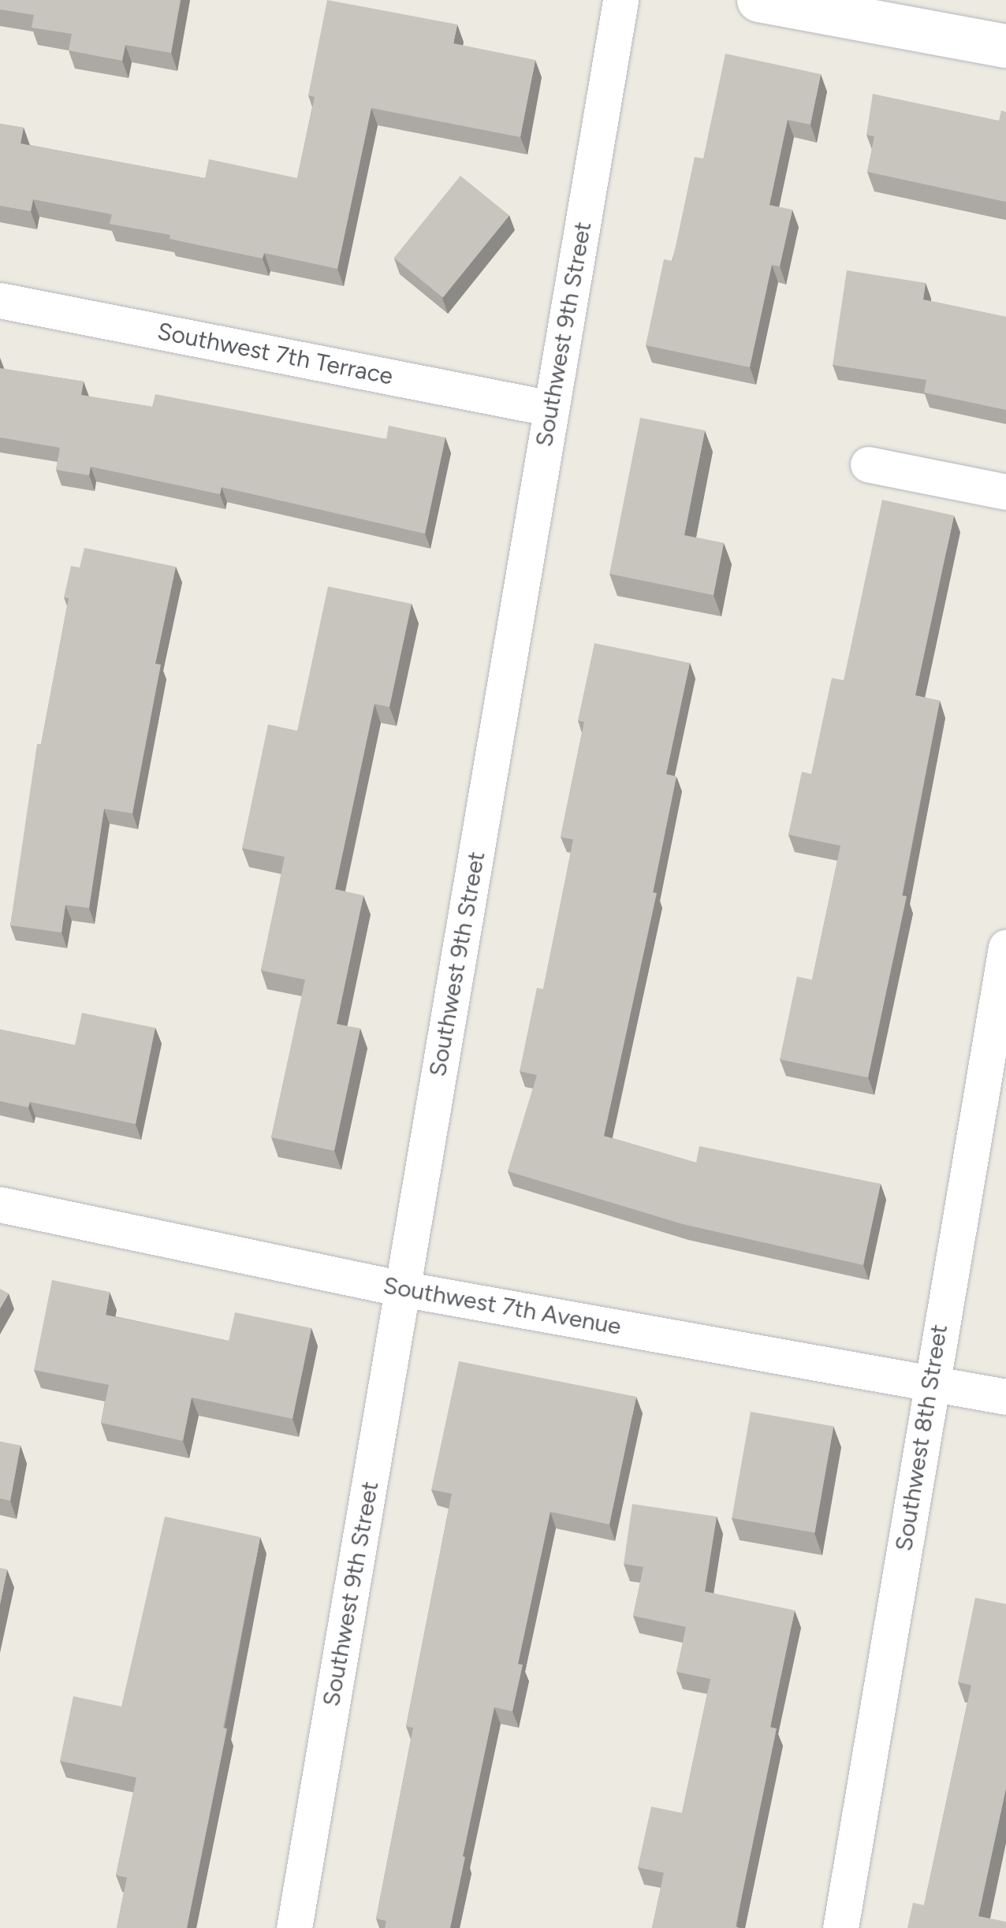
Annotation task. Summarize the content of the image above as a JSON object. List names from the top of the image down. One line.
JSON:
{"streets":{"street":["Southwest 9th Street","Southwest 7th Terrace","Southwest 7th Avenue","Southwest 8th Street"]},"crossings":[["Southwest 9th Street","Southwest 7th Terrace"],["Southwest 9th Street","Southwest 7th Avenue"],["Southwest 7th Avenue","Southwest 8th Street"]]}
